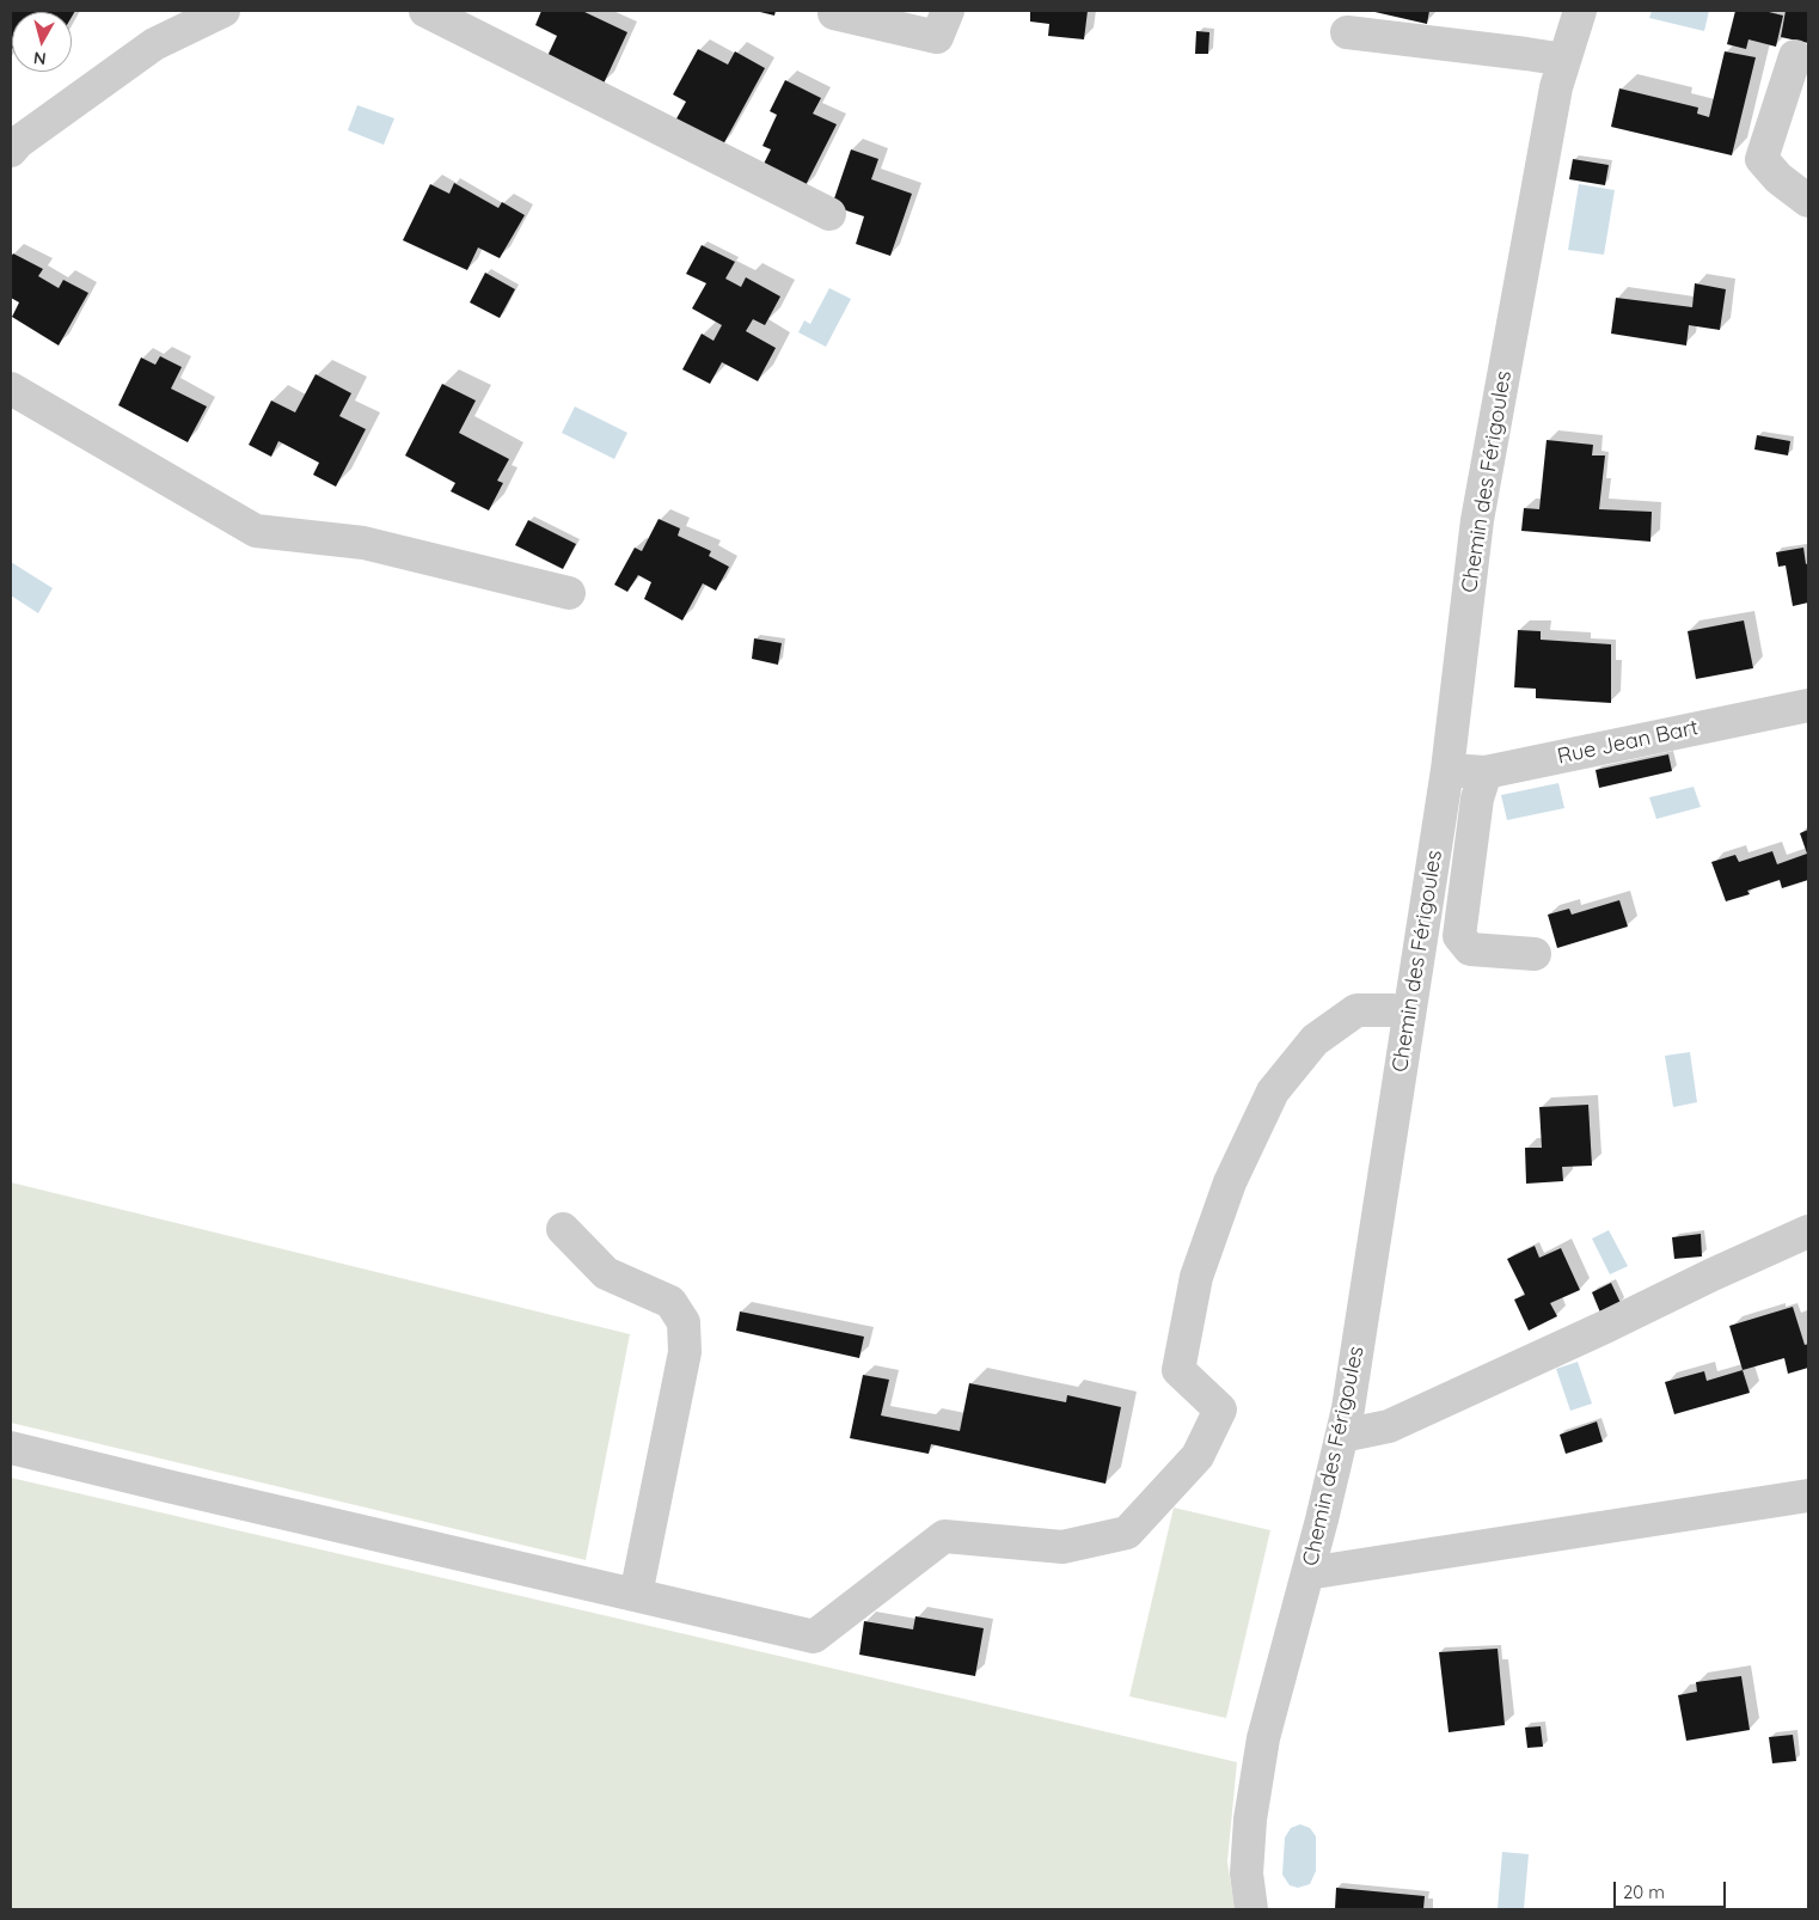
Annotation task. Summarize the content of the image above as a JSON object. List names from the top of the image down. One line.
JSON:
{"streets":{"street":["Chemin des Férigoules","Rue Jean Bart"]},"crossings":[["Chemin des Férigoules","Rue Jean Bart"]],"scale_bar":"20 m","north":"bottom"}
